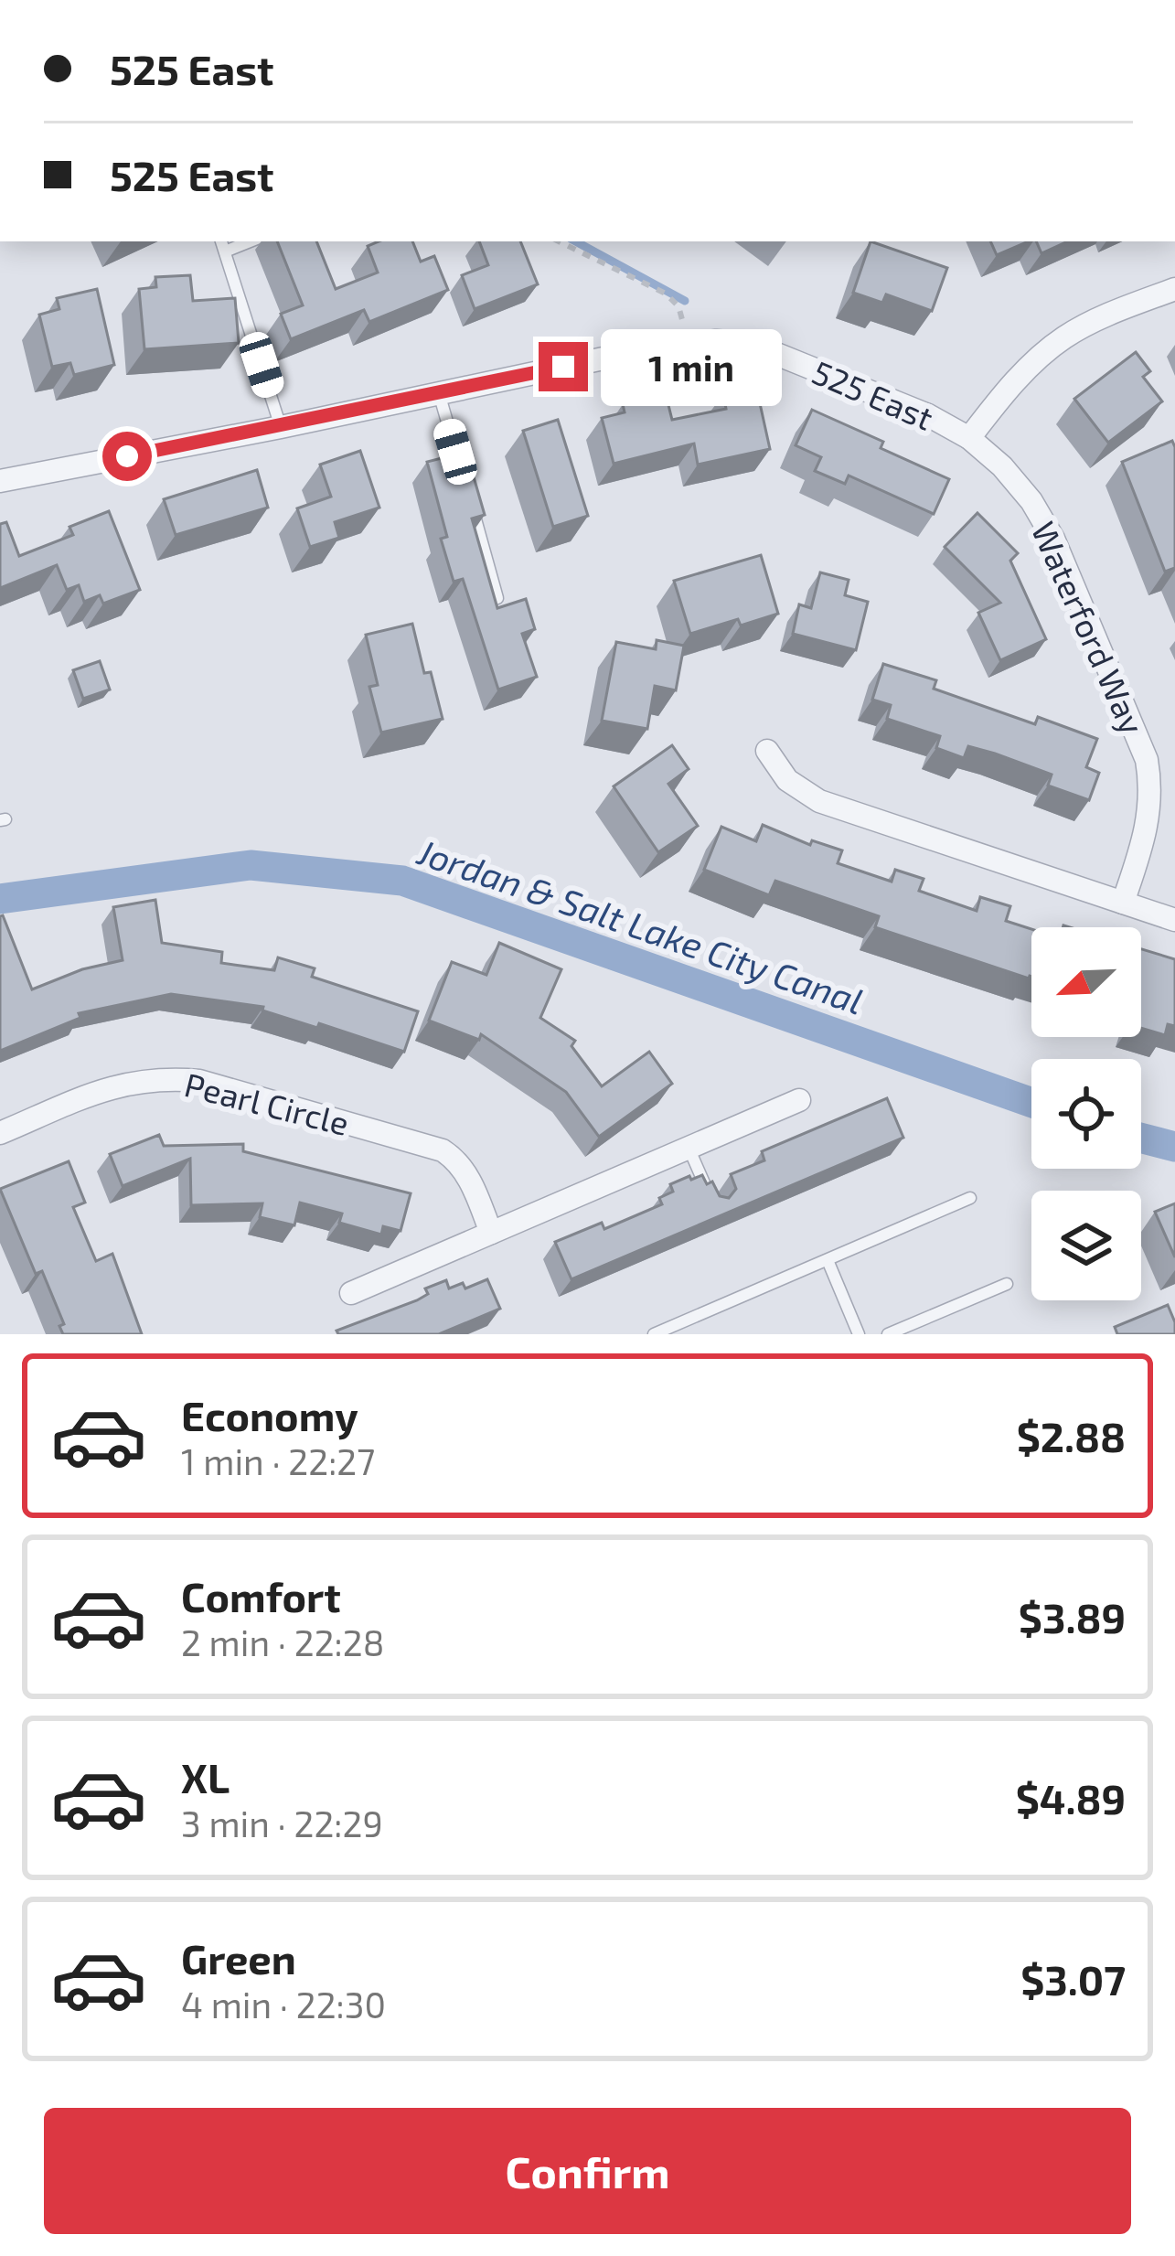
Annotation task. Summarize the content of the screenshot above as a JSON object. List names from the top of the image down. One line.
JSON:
{"streets":{"street":["525 East","Waterford Way","Pearl Circle"]},"crossings":[["525 East","Waterford Way"]],"water":["Jordan & Salt Lake City Canal"],"north":"bottom left","page":{"banner":["525 East","525 East"],"bubble":"1 min","list":[{"name":"Economy","note":"1 min · 22:27","value":"$2.88"},{"name":"Comfort","note":"2 min · 22:28","value":"$3.89"},{"name":"XL","note":"3 min · 22:29","value":"$4.89"},{"name":"Green","note":"4 min · 22:30","value":"$3.07"}],"buttons":"Confirm"}}
